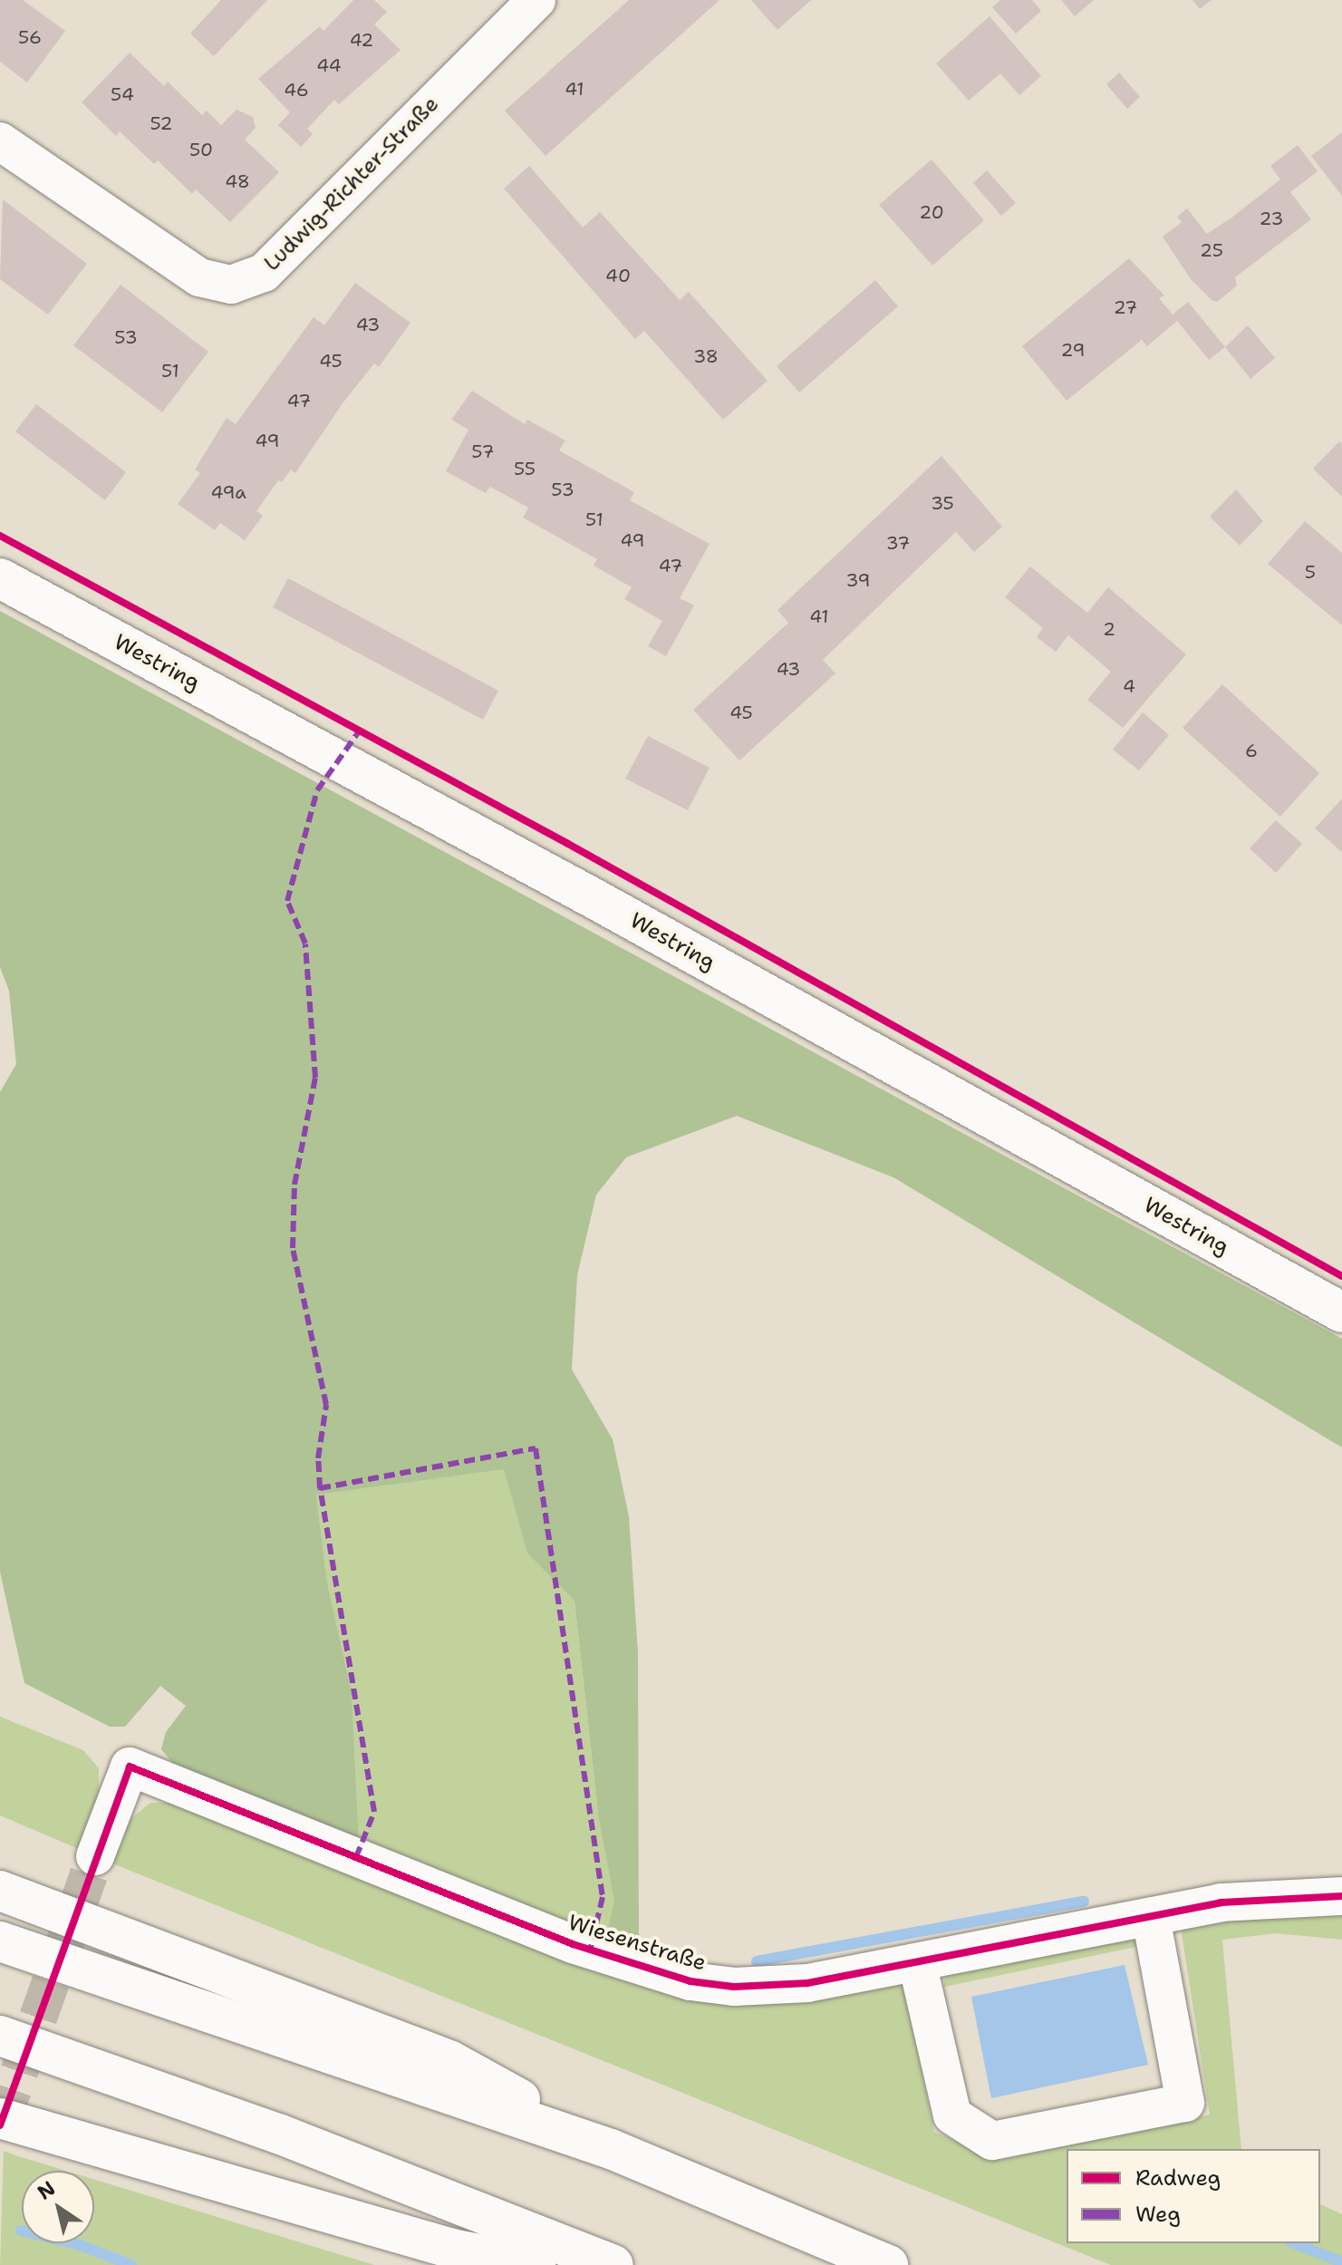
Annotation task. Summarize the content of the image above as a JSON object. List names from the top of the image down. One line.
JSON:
{"streets":{"main road":["Westring"],"street":["Ludwig-Richter-Straße","Wiesenstraße"]},"house_numbers":["56","42","44","41","46","54","52","50","48","20","23","25","40","27","43","53","29","38","45","51","47","49","57","55","53","49a","35","51","49","37","47","5","39","41","2","43","4","45","6"],"legend":["Radweg","Weg"],"north":"top left"}
